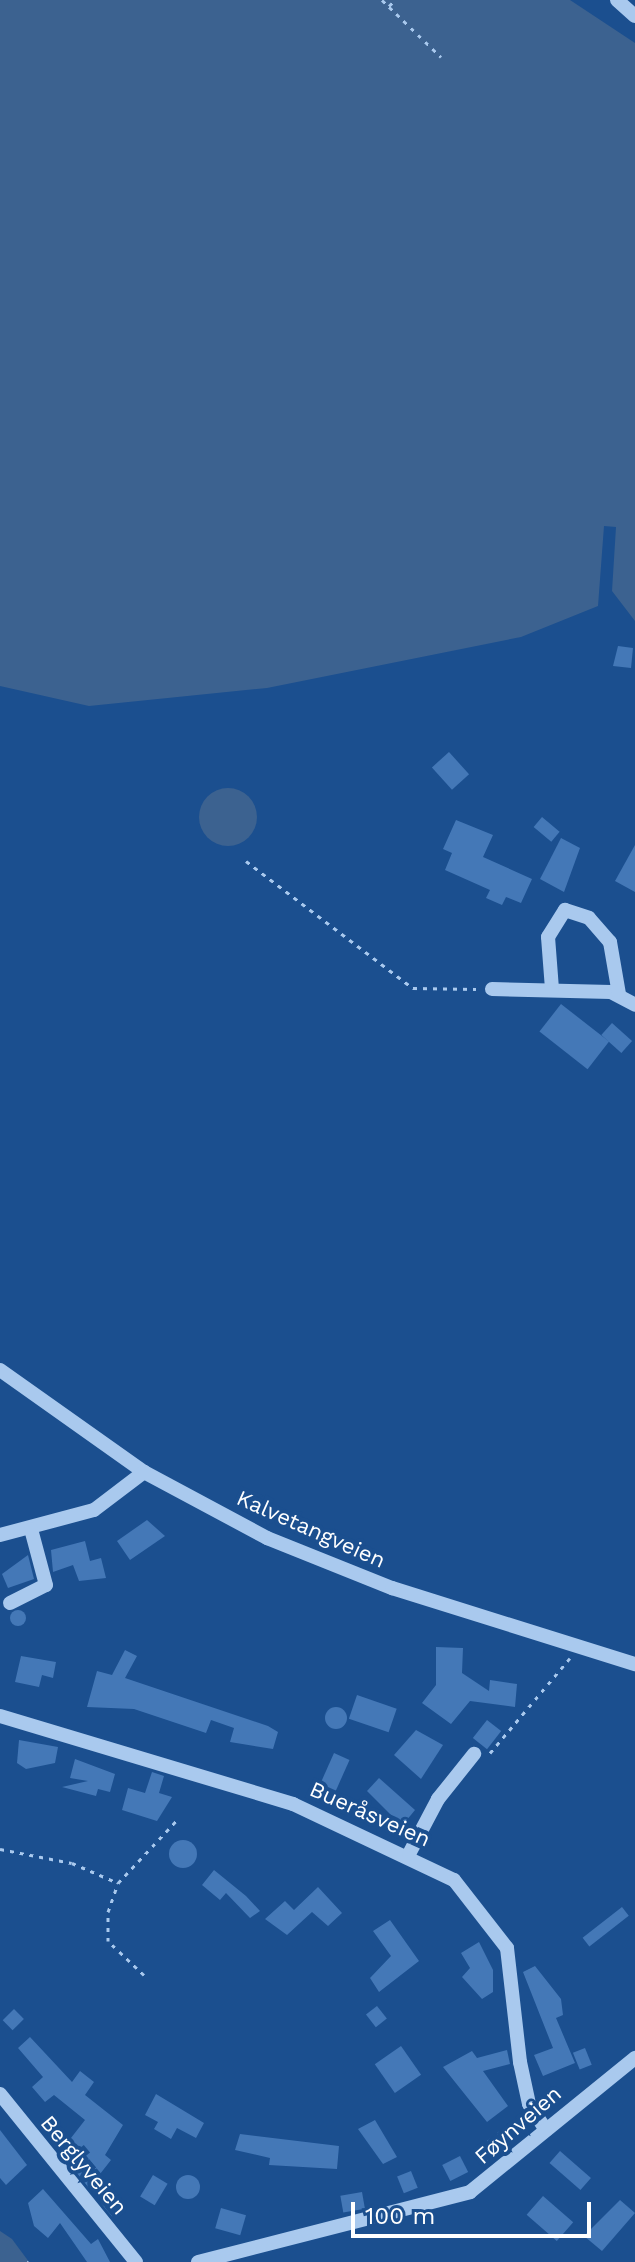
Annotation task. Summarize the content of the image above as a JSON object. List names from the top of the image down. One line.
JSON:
{"streets":{"street":["Kalvetangveien","Bueråsveien","Føynveien","Berglyveien"]},"crossings":[["Bueråsveien","Føynveien"]],"scale_bar":"100 m"}
